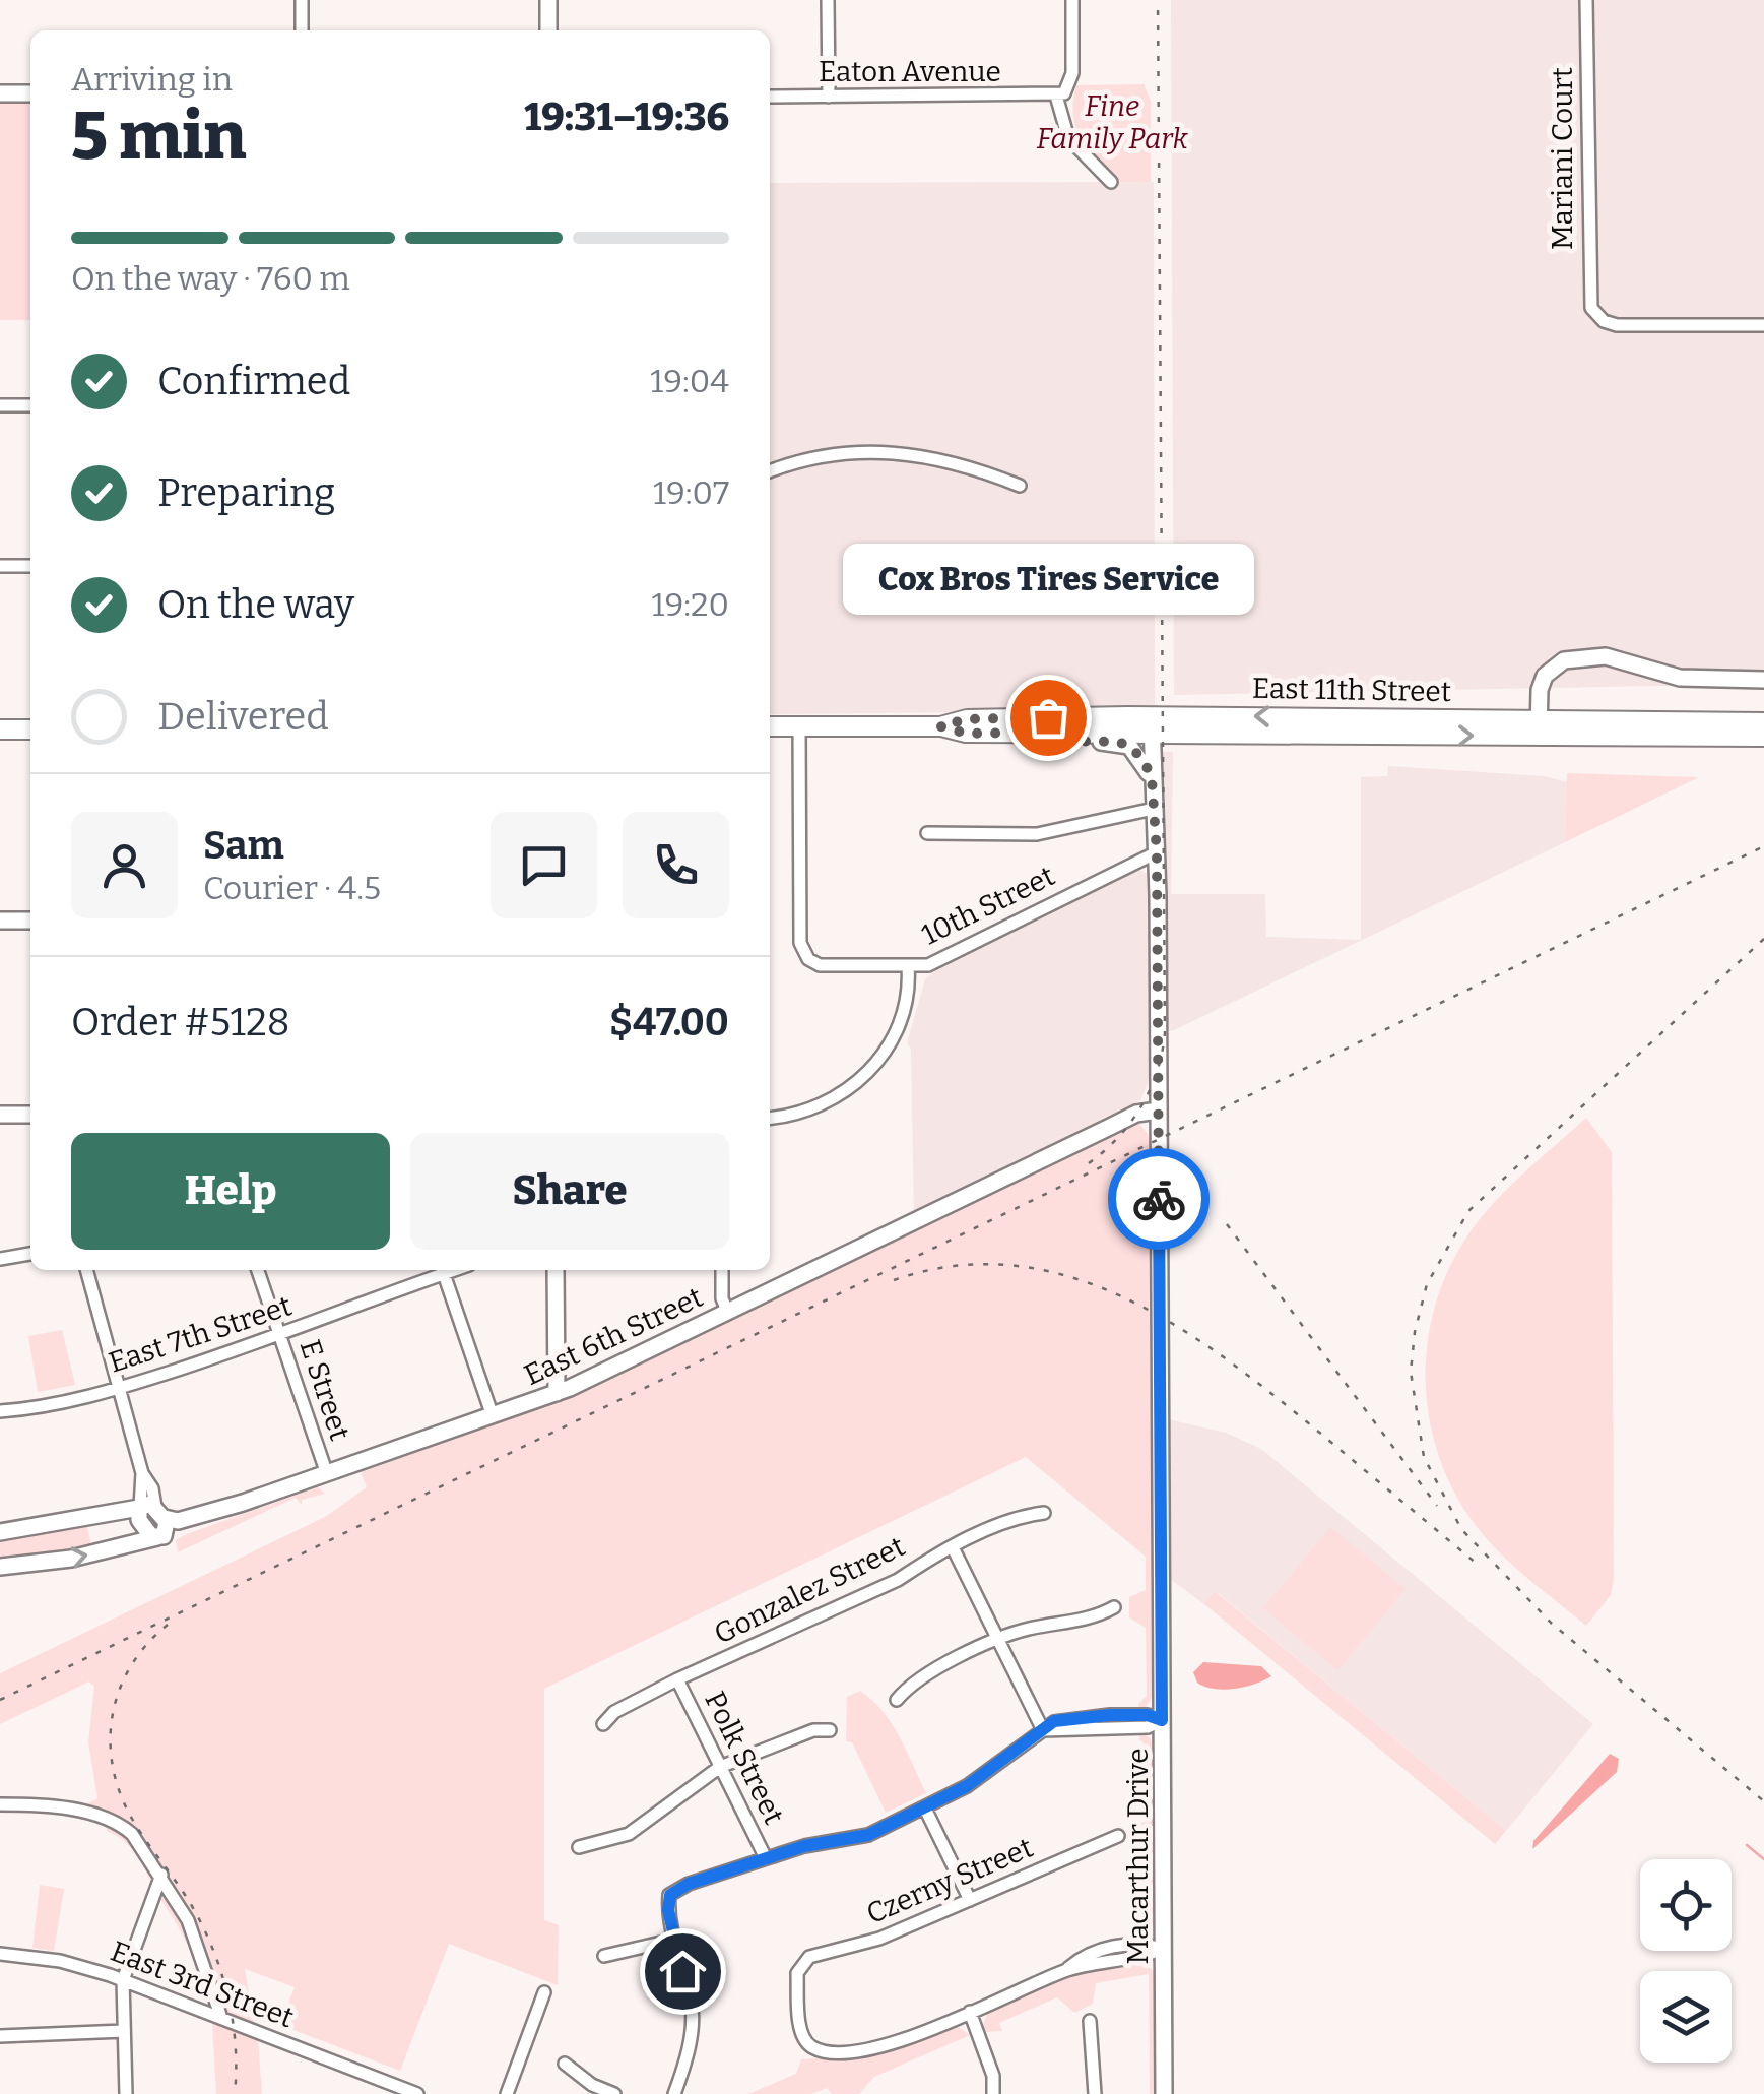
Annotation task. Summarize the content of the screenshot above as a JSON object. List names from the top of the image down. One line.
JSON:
{"streets":{"main road":["East 11th Street"],"street":["Eaton Avenue","Mariani Court","10th Street","East 7th Street","East 6th Street","E Street","Gonzalez Street","Polk Street","Macarthur Drive","Czerny Street","East 3rd Street"]},"crossings":[["East 11th Street","10th Street"],["East 11th Street","Macarthur Drive"],["10th Street","Macarthur Drive"],["East 7th Street","E Street"],["East 6th Street","E Street"],["East 6th Street","Macarthur Drive"],["Gonzalez Street","Polk Street"]],"parks":["Fine Family Park"],"places":["Cox Bros Tires Service"],"page":{"heading":["5 min","Arriving in","19:31–19:36"],"panel":["Sam","Courier · 4.5","Order #5128","$47.00"],"bar":"On the way · 760 m","list":[["Confirmed","19:04"],["Preparing","19:07"],["On the way","19:20"],"Delivered"],"bubble":"Cox Bros Tires Service","buttons":["Help","Share"]}}
